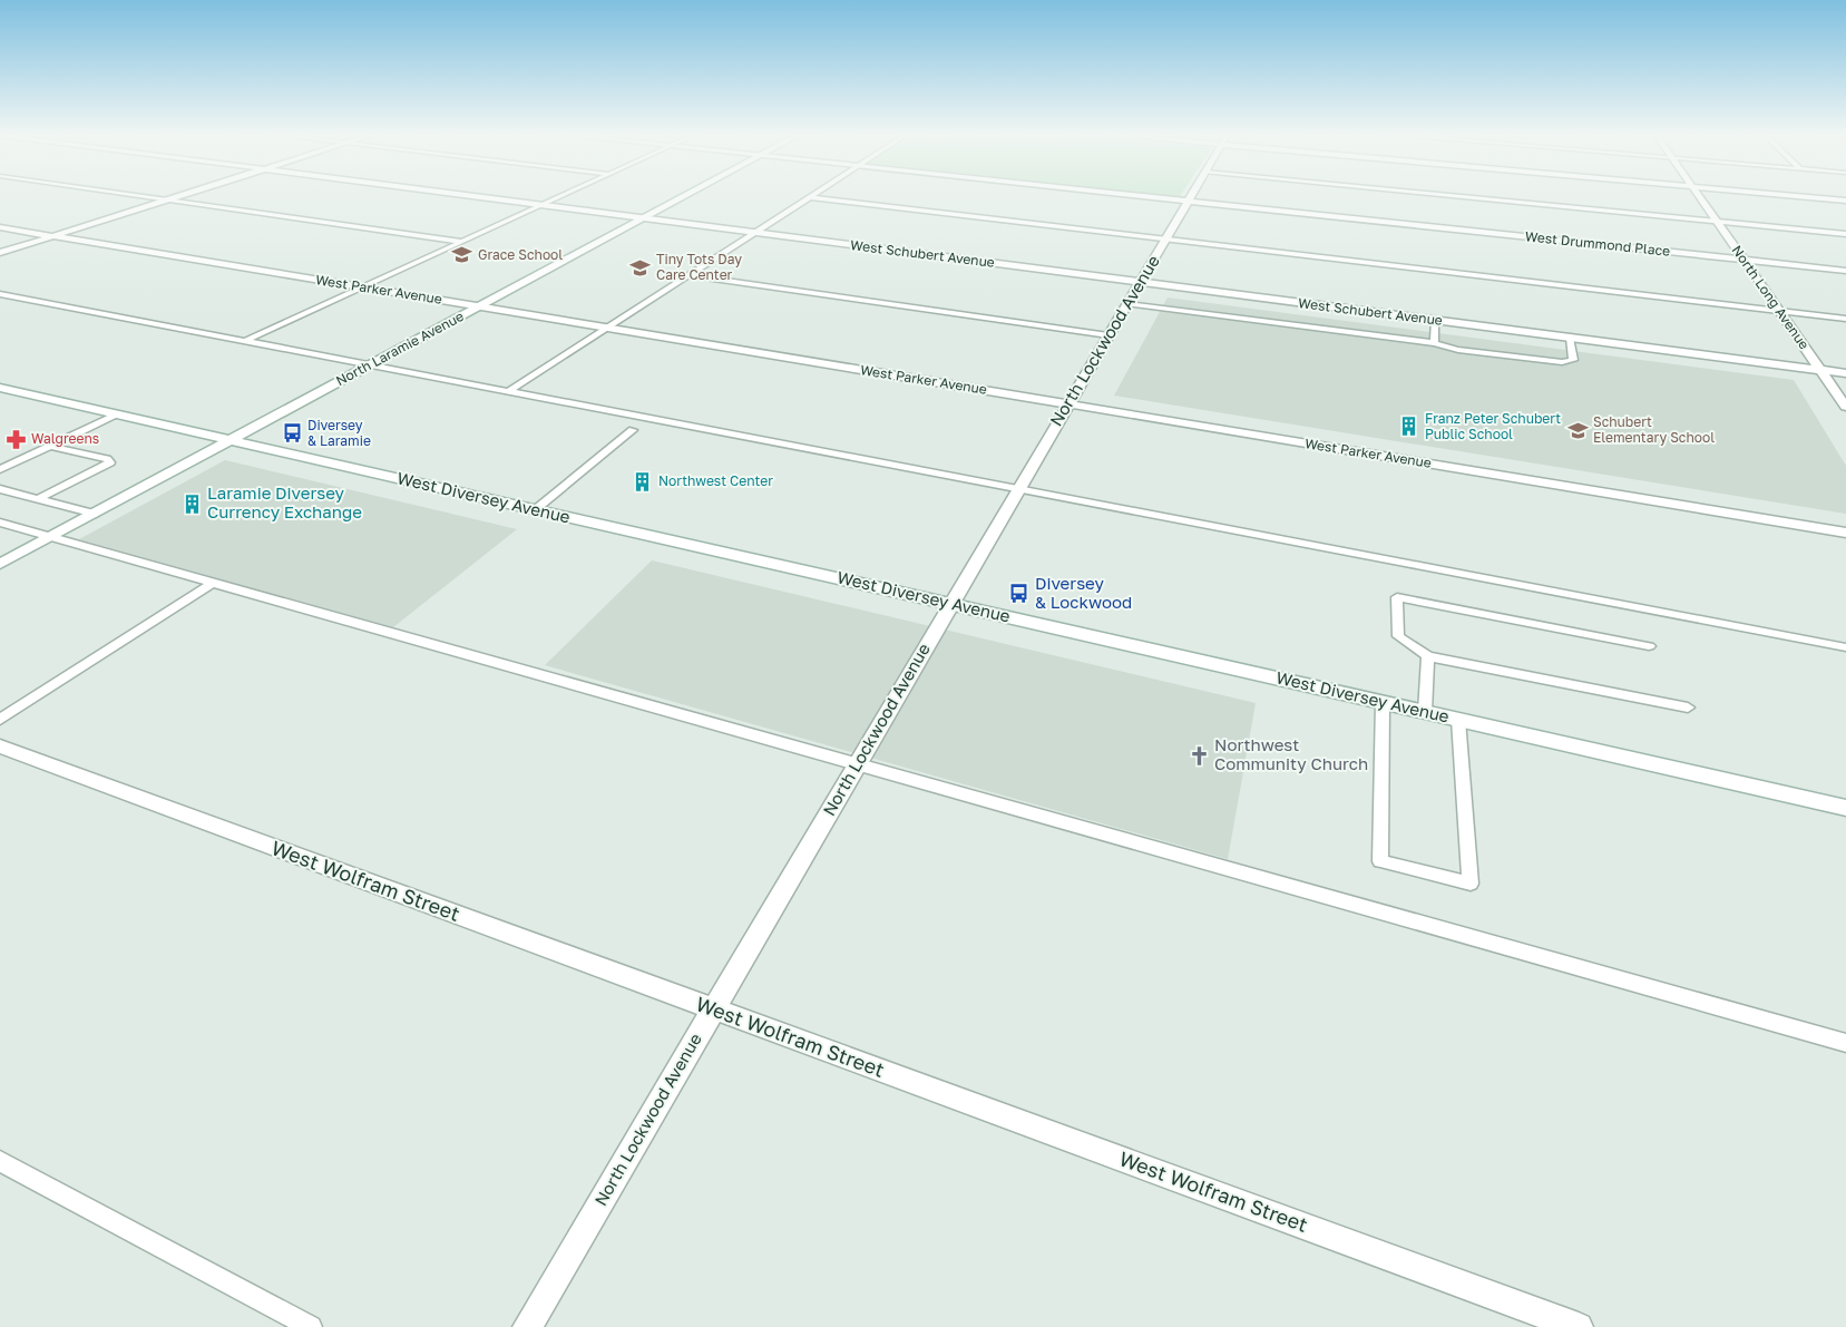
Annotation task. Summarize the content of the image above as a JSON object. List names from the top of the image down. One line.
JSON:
{"streets":{"street":["West Drummond Place","West Schubert Avenue","West Parker Avenue","North Long Avenue","North Lockwood Avenue","North Laramie Avenue","West Diversey Avenue","West Wolfram Street"]},"crossings":[["West Drummond Place","North Long Avenue"],["West Drummond Place","North Lockwood Avenue"],["West Schubert Avenue","North Long Avenue"],["West Schubert Avenue","North Lockwood Avenue"],["West Schubert Avenue","North Laramie Avenue"],["West Parker Avenue","North Lockwood Avenue"],["West Parker Avenue","North Laramie Avenue"],["North Lockwood Avenue","West Diversey Avenue"],["North Lockwood Avenue","West Wolfram Street"],["North Laramie Avenue","West Diversey Avenue"]],"places":{"school or university":["Grace School","Tiny Tots Day Care Center","Schubert Elementary School"],"building":["Franz Peter Schubert Public School","Northwest Center","Laramie Diversey Currency Exchange"],"bus stop":["Diversey & Laramie","Diversey & Lockwood"],"pharmacy":["Walgreens"],"church":["Northwest Community Church"]}}
